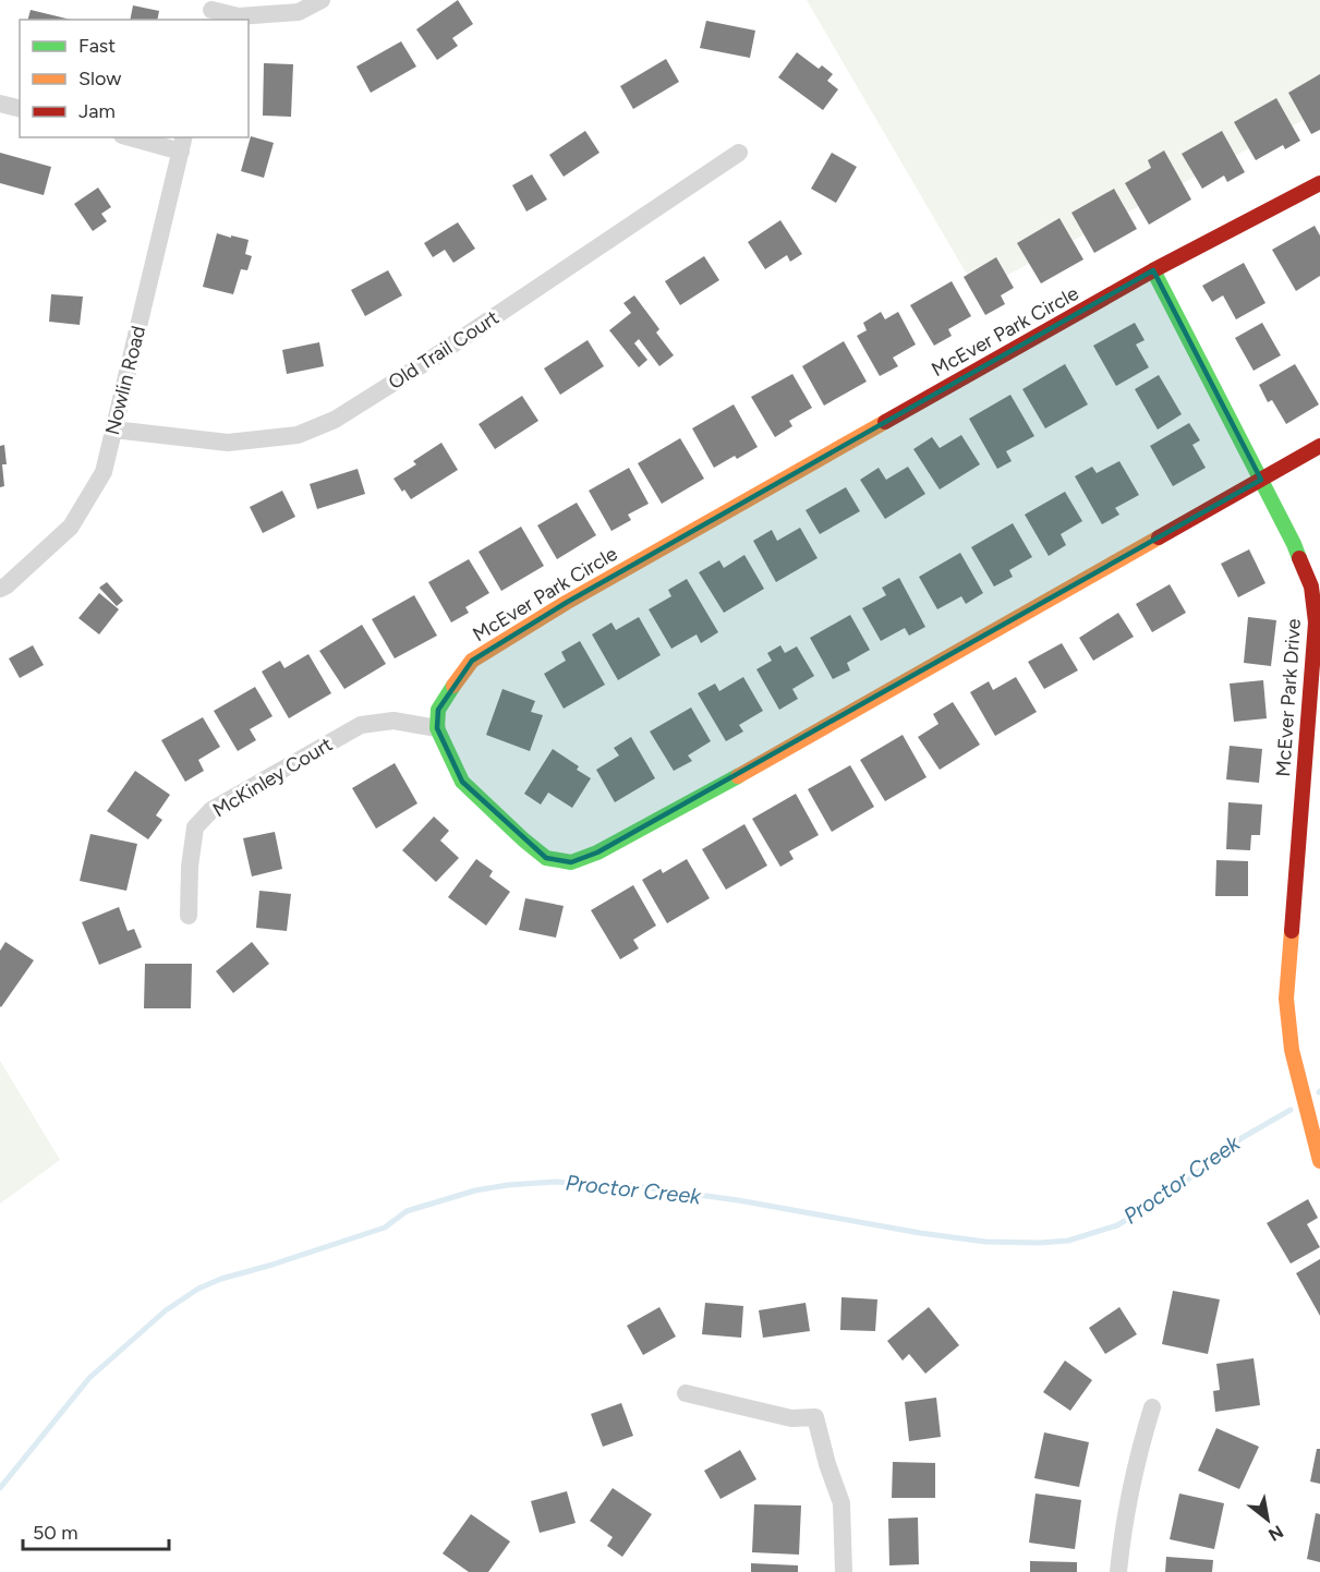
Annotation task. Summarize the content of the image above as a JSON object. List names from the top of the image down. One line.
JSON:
{"streets":{"street":["McEver Park Circle","Old Trail Court","Nowlin Road","McEver Park Drive","McKinley Court"]},"crossings":[["McEver Park Circle","McEver Park Drive"],["McEver Park Circle","McKinley Court"],["Old Trail Court","Nowlin Road"]],"water":["Proctor Creek"],"legend":["Fast","Slow","Jam"],"scale_bar":"50 m","north":"bottom right"}
